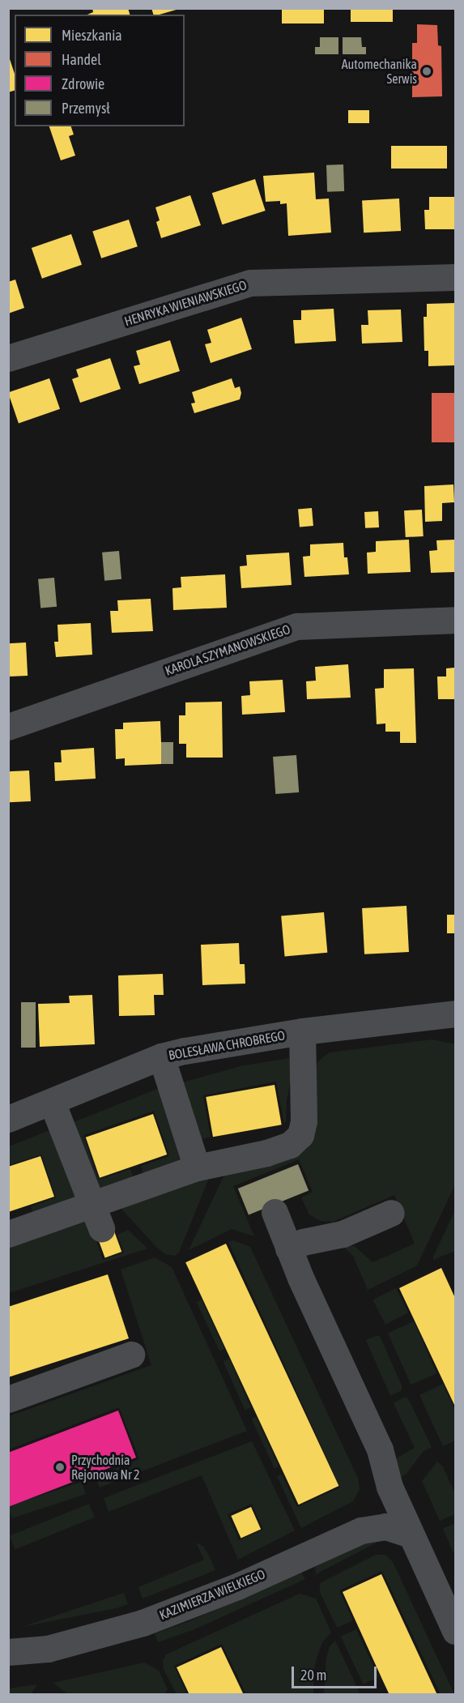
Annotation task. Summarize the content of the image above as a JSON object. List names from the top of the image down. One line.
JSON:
{"streets":{"street":["HENRYKA WIENIAWSKIEGO","KAROLA SZYMANOWSKIEGO","BOLESŁAWA CHROBREGO","KAZIMIERZA WIELKIEGO"]},"places":["Automechanika Serwis","Przychodnia Rejonowa Nr 2"],"legend":["Mieszkania","Handel","Zdrowie","Przemysł"],"scale_bar":"20 m"}
